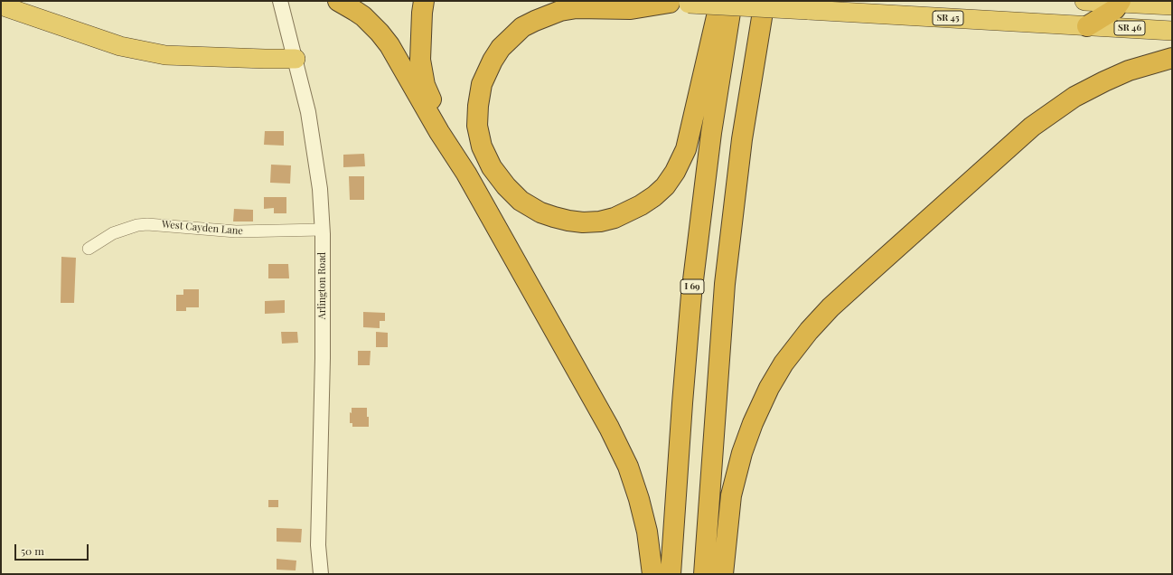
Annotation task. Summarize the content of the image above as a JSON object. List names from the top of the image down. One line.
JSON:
{"streets":{"highway":["SR 45","SR 46","I 69"],"street":["West Cayden Lane","Arlington Road"]},"crossings":[["SR 45","SR 46"],["West Cayden Lane","Arlington Road"]],"scale_bar":"50 m"}
